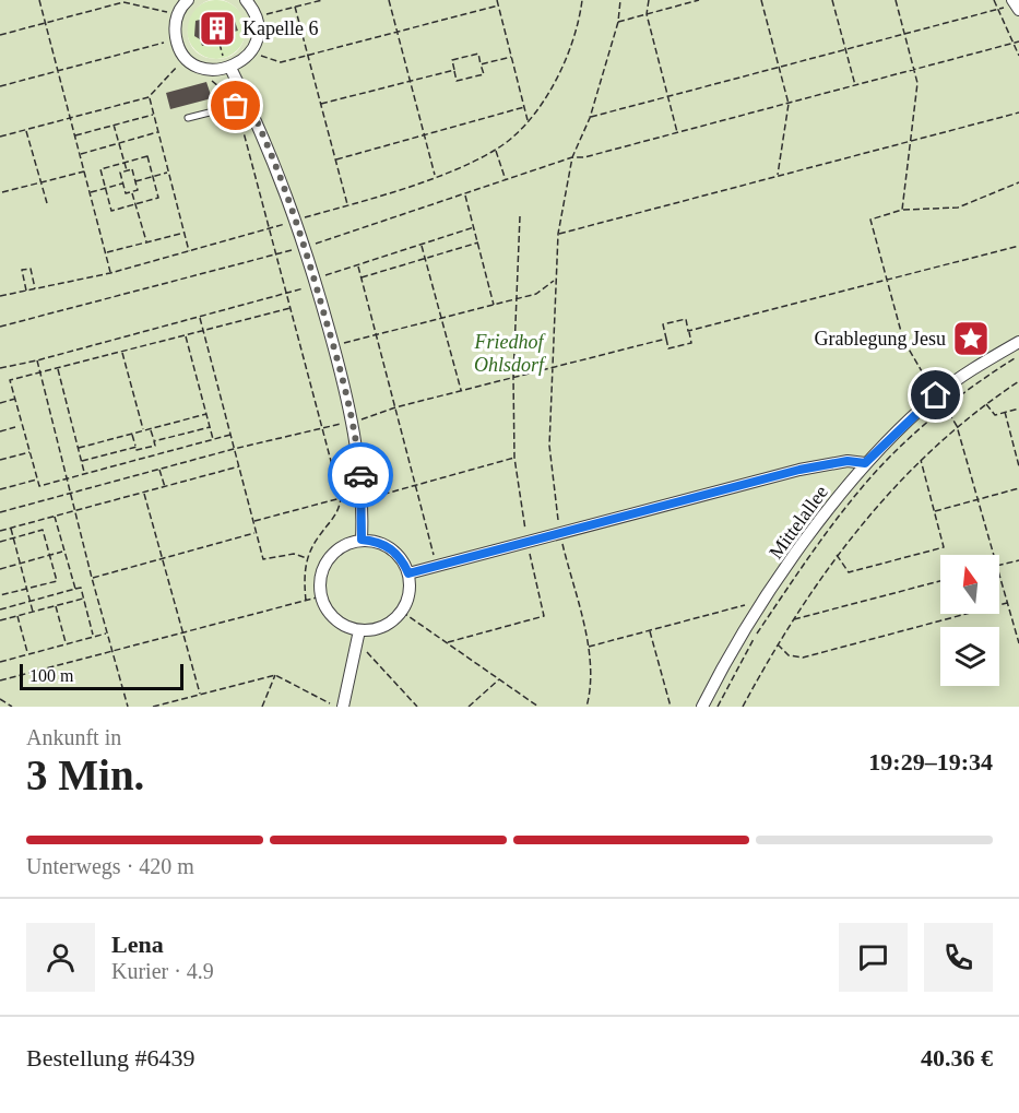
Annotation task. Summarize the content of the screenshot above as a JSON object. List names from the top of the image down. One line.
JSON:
{"streets":{"street":["Mittelallee"]},"parks":["Friedhof Ohlsdorf"],"places":{"building":["Kapelle 6"],"place":["Grablegung Jesu"]},"scale_bar":"100 m","north":"top","page":{"scale":"100 m","heading":["3 Min.","Ankunft in","19:29–19:34"],"panel":["Lena","Kurier · 4.9","Bestellung #6439","40.36 €"],"bar":"Unterwegs · 420 m"}}
